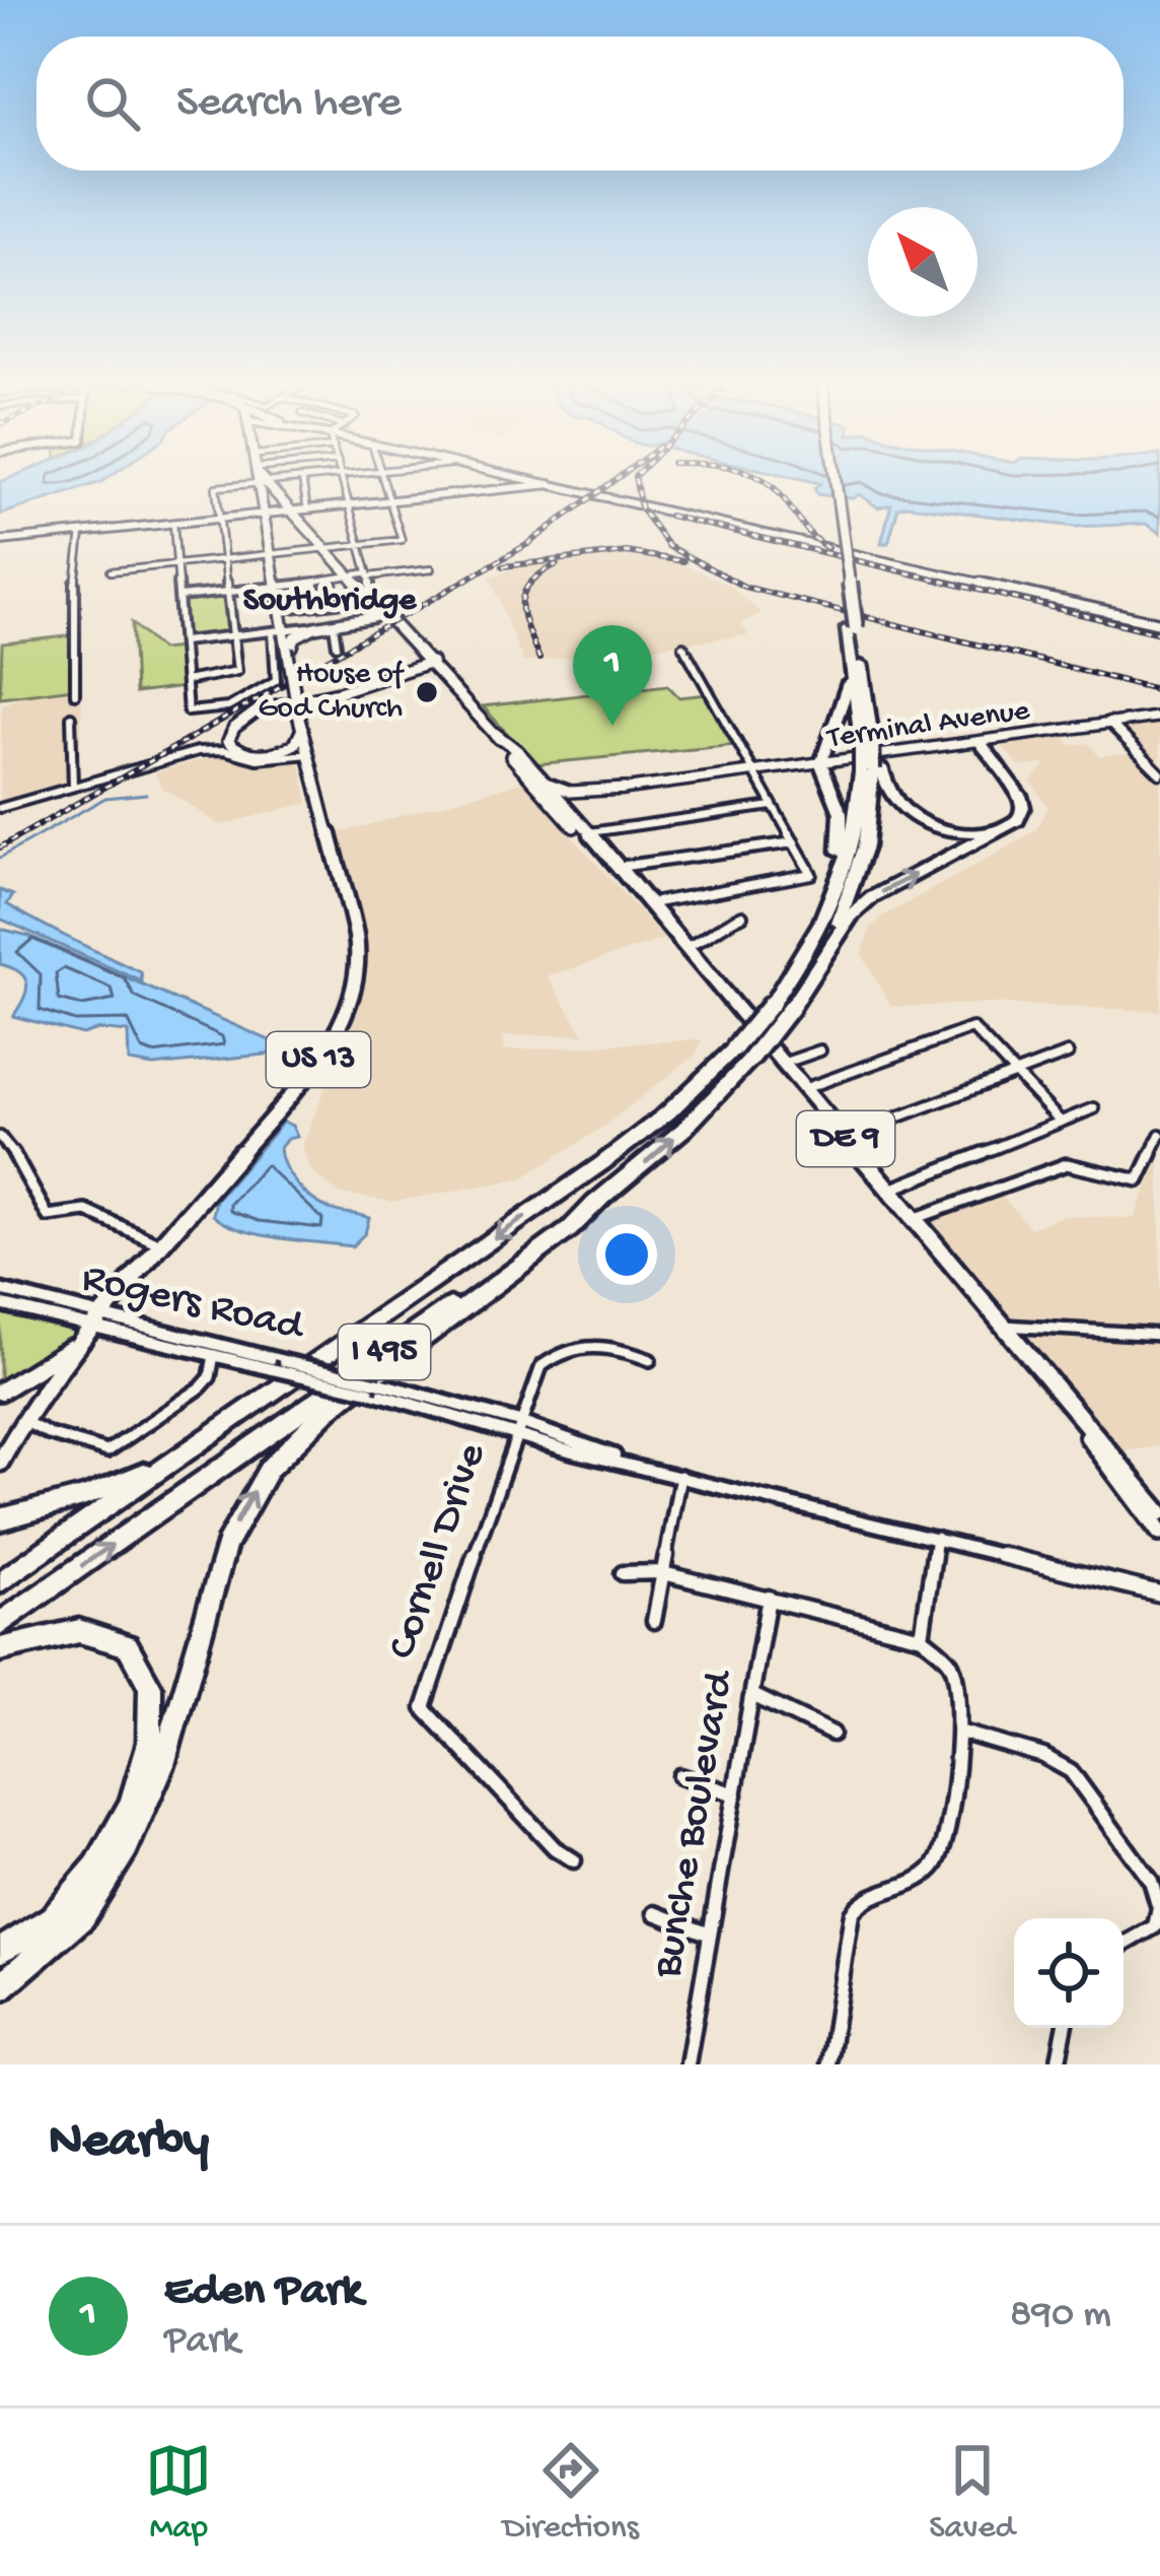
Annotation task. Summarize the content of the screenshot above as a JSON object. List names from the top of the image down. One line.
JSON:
{"streets":{"highway":["I 495"],"main road":["Terminal Avenue","US 13","DE 9"],"street":["Rogers Road","Cornell Drive","Bunche Boulevard"]},"crossings":[["Terminal Avenue","DE 9"],["US 13","DE 9"],["US 13","Rogers Road"],["Rogers Road","Cornell Drive"]],"districts":["Southbridge"],"places":["House of God Church"],"north":"top left","page":{"search":"Search here","pins":"1","heading":"Nearby","list":[{"mark":"1","name":"Eden Park","note":"Park","value":"890 m"}],"nav":["Map","Directions","Saved"]}}
